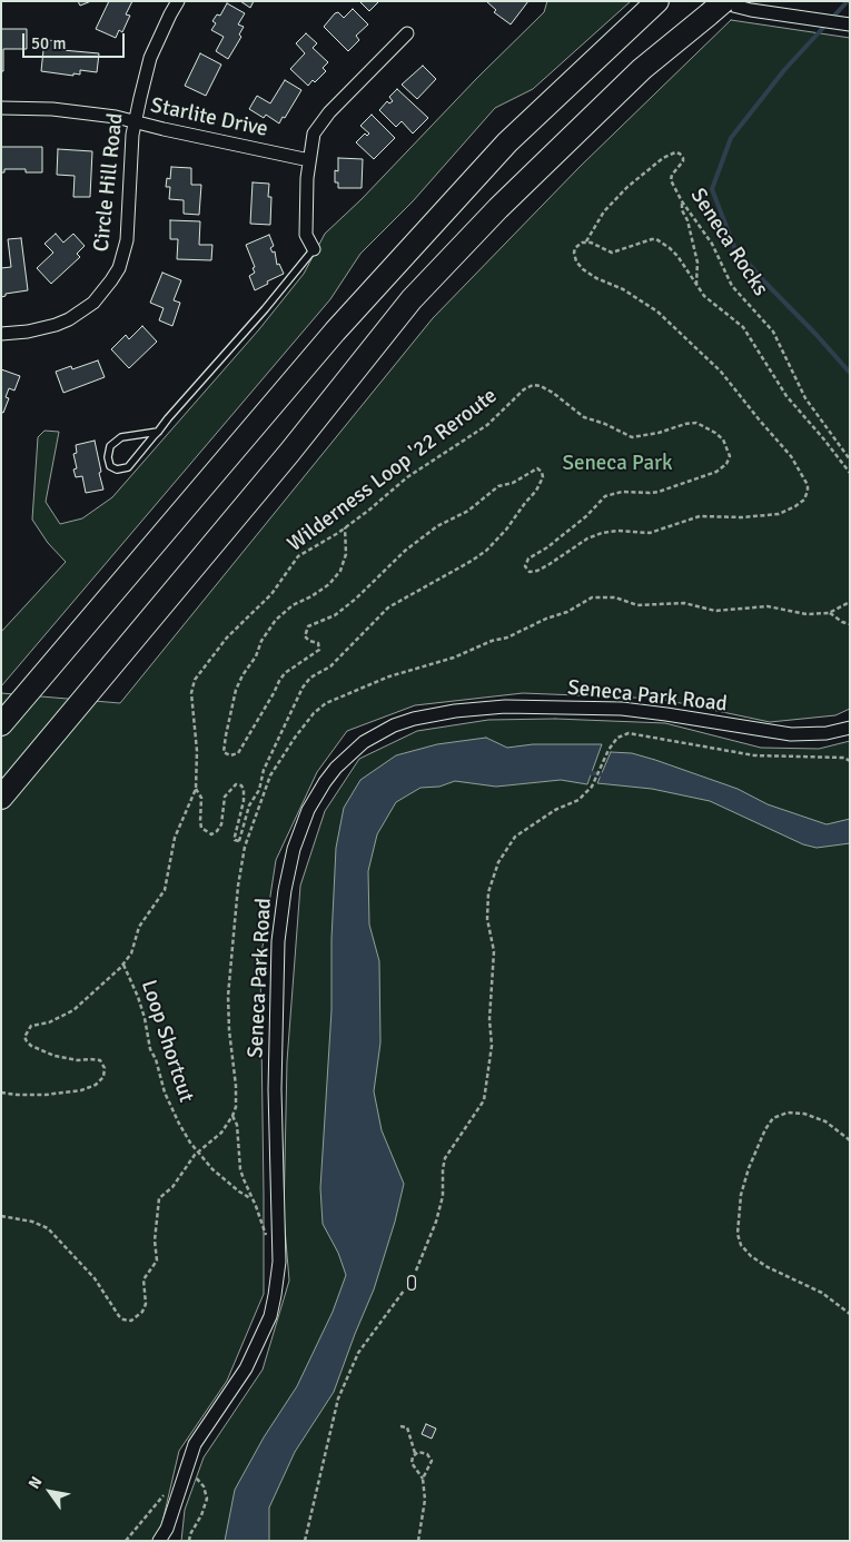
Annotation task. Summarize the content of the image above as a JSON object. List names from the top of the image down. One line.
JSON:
{"streets":{"street":["Starlite Drive","Circle Hill Road","Seneca Park Road"],"path":["Seneca Rocks","Wilderness Loop '22 Reroute","Loop Shortcut"]},"crossings":[["Starlite Drive","Circle Hill Road"],["Seneca Rocks","Wilderness Loop '22 Reroute"],["Wilderness Loop '22 Reroute","Loop Shortcut"]],"parks":["Seneca Park"],"scale_bar":"50 m","north":"top left"}
